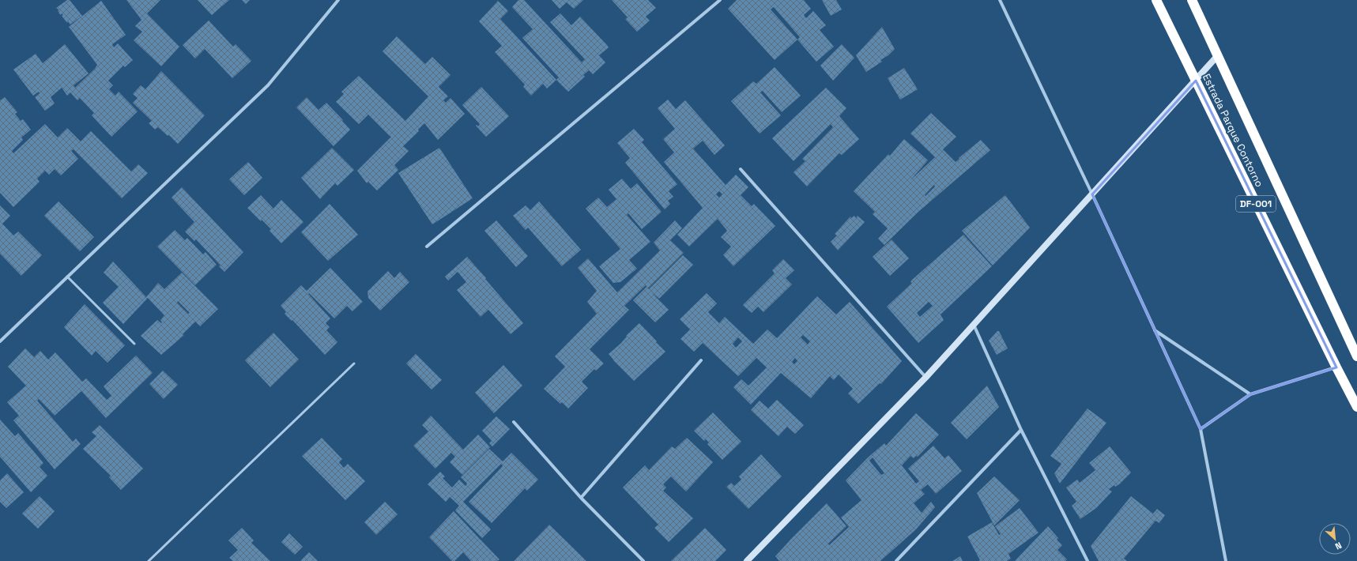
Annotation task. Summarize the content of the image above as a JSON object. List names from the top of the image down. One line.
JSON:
{"streets":{"highway":["Estrada Parque Contorno","DF-001"]},"north":"bottom right"}
